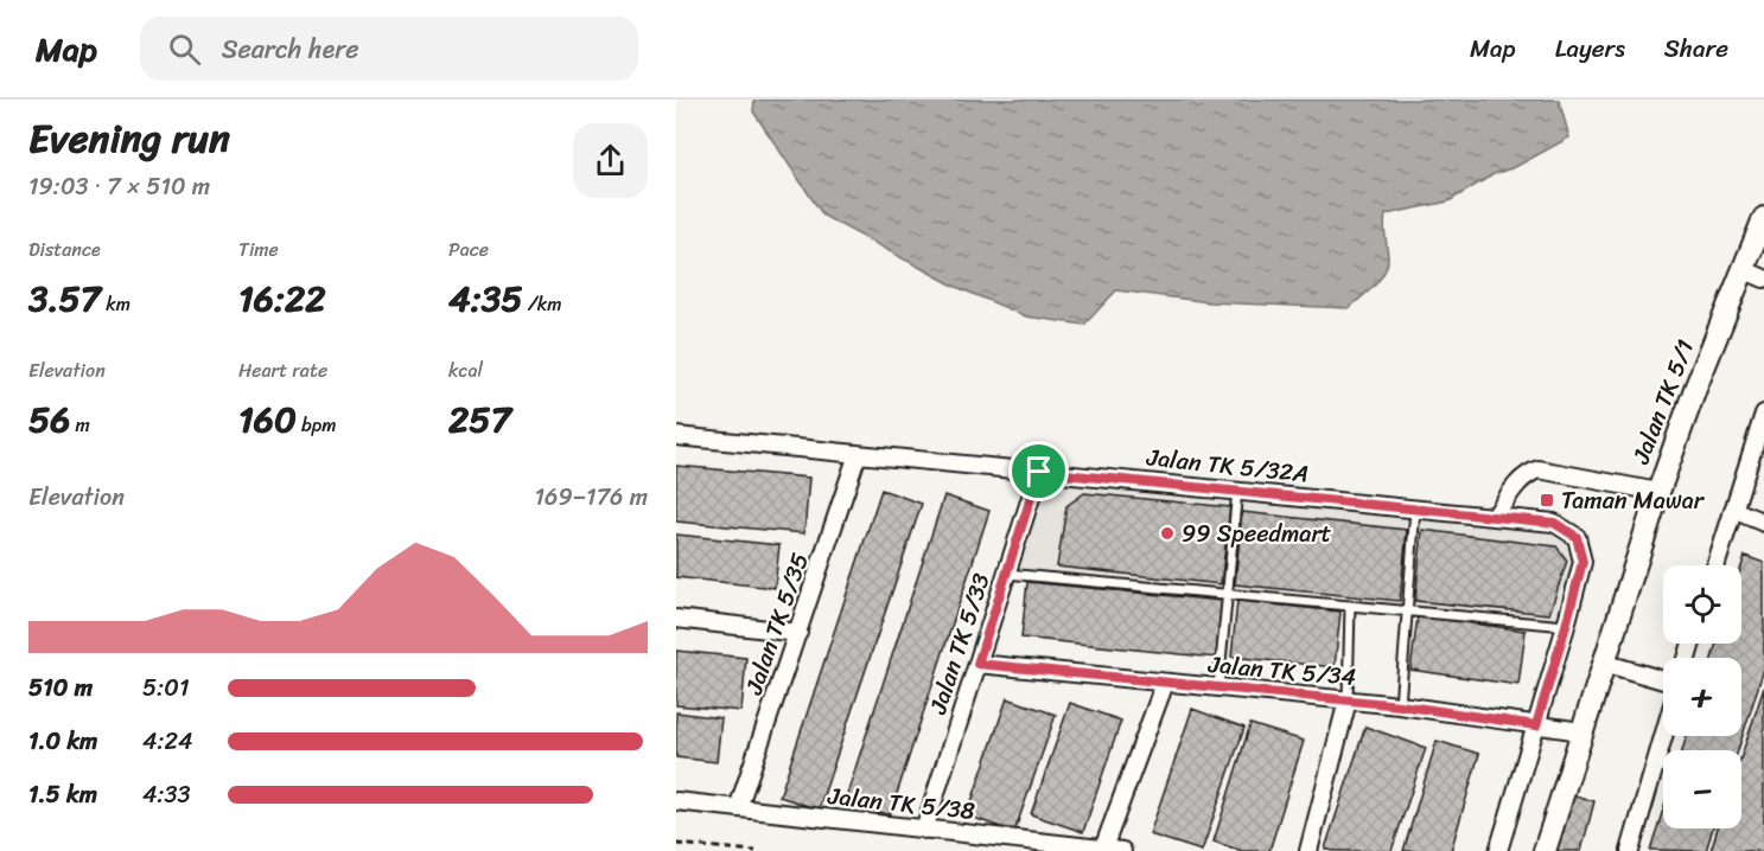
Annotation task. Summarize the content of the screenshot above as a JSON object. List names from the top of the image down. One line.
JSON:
{"streets":{"street":["Jalan TK 5/1","Jalan TK 5/32A","Jalan TK 5/35","Jalan TK 5/33","Jalan TK 5/34","Jalan TK 5/38"]},"crossings":[["Jalan TK 5/1","Jalan TK 5/34"],["Jalan TK 5/32A","Jalan TK 5/35"],["Jalan TK 5/32A","Jalan TK 5/33"],["Jalan TK 5/32A","Jalan TK 5/34"],["Jalan TK 5/35","Jalan TK 5/38"],["Jalan TK 5/33","Jalan TK 5/34"],["Jalan TK 5/33","Jalan TK 5/38"]],"places":{"transit":["Taman Mawar"],"other":["99 Speedmart"]},"page":{"header":"Map","search":"Search here","nav":["Map","Layers","Share"],"heading":["Evening run","19:03 · 7 × 510 m"],"stats":[["Distance","3.57 km"],["Time","16:22"],["Pace","4:35 /km"],["Elevation","56 m"],["Heart rate","160 bpm"],["kcal","257"]],"chart":["Elevation","169–176 m"],"map_buttons":["+","−"],"list":[{"name":"510 m","note":"5:01"},{"name":"1.0 km","note":"4:24"},{"name":"1.5 km","note":"4:33"}]}}
